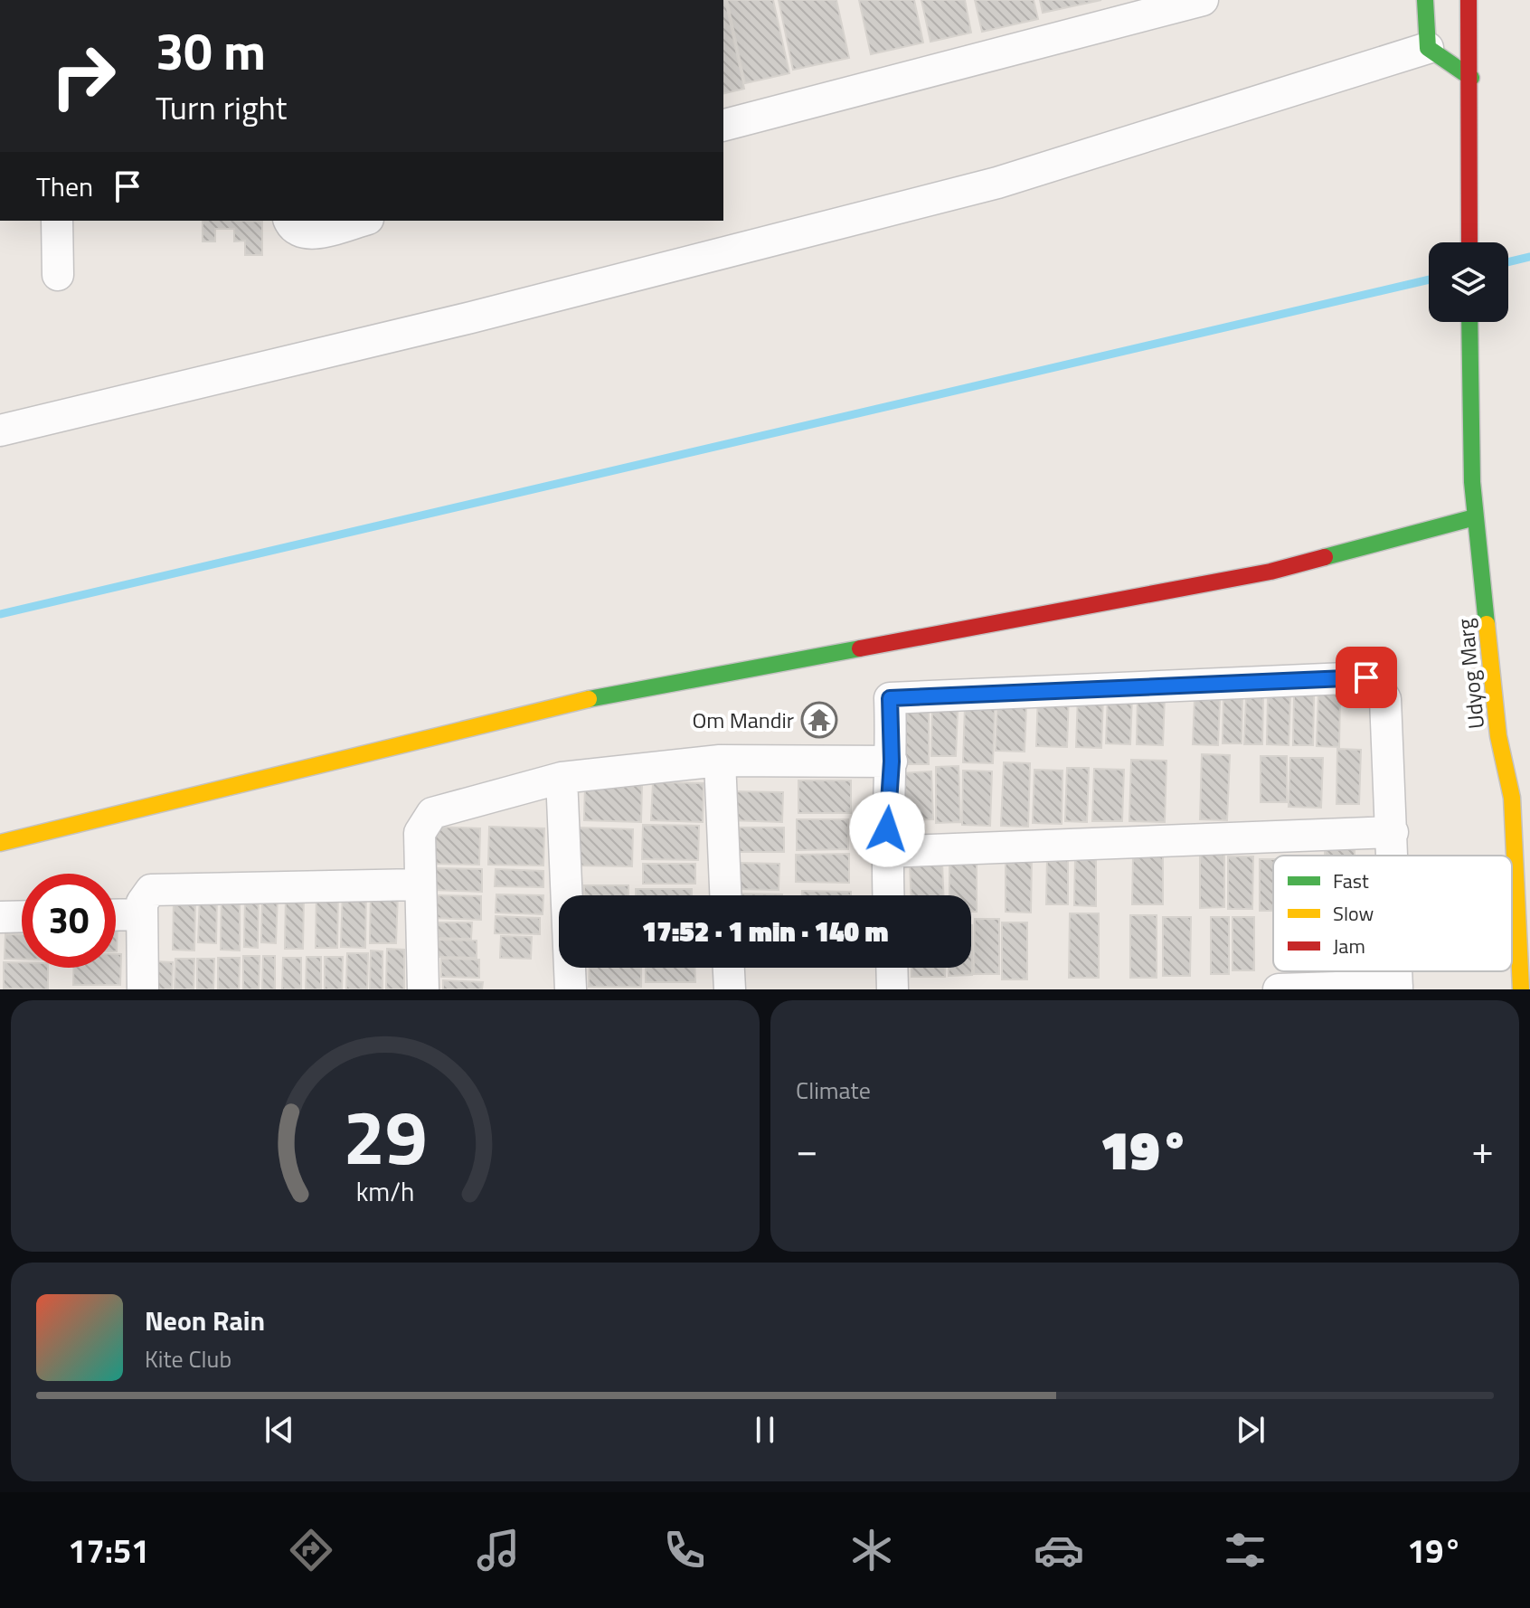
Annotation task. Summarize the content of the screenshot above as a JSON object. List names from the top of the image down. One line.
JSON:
{"streets":{"main road":["Udyog Marg"]},"places":{"temple":["Om Mandir"]},"legend":["Fast","Slow","Jam"],"page":{"turn":["30 m","Turn right"],"then":"Then","limit":"30","trip":"17:52 · 1 min · 140 m","tile":"Climate","heat":["−","19°","+"],"song":["Neon Rain","Kite Club"],"tabs":["17:51","19°"],"gauge":["29","km/h"]}}
